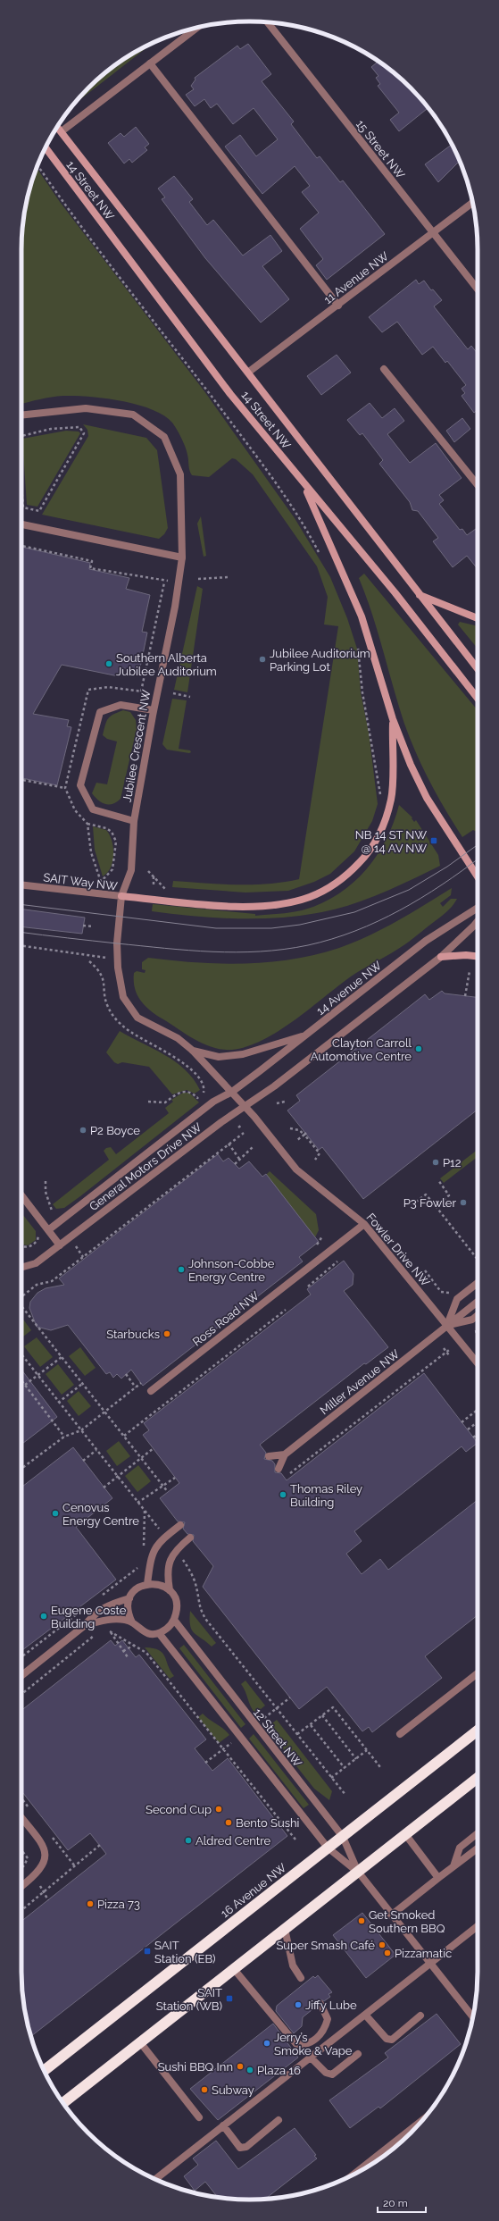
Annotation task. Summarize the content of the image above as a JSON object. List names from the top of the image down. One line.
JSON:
{"streets":{"highway":["16 Avenue NW"],"main road":["14 Street NW"],"street":["15 Street NW","11 Avenue NW","Jubilee Crescent NW","SAIT Way NW","14 Avenue NW","General Motors Drive NW","Fowler Drive NW","Ross Road NW","Miller Avenue NW","12 Street NW"]},"crossings":[["15 Street NW","11 Avenue NW"],["14 Street NW","11 Avenue NW"],["Jubilee Crescent NW","SAIT Way NW"],["SAIT Way NW","14 Avenue NW"],["SAIT Way NW","General Motors Drive NW"],["SAIT Way NW","Fowler Drive NW"],["14 Avenue NW","General Motors Drive NW"],["General Motors Drive NW","Fowler Drive NW"],["Fowler Drive NW","Ross Road NW"],["Fowler Drive NW","Miller Avenue NW"],["12 Street NW","16 Avenue NW"]],"places":{"other":["Jubilee Auditorium Parking Lot","Southern Alberta Jubilee Auditorium","Clayton Carroll Automotive Centre","P2 Boyce","P12","P3 Fowler","Johnson-Cobbe Energy Centre","Starbucks","Thomas Riley Building","Cenovus Energy Centre","Eugene Coste Building","Second Cup","Bento Sushi","Aldred Centre","Pizza 73","Get Smoked Southern BBQ","Super Smash Café","Pizzamatic","Jiffy Lube","Jerry’s Smoke & Vape","Sushi BBQ Inn","Plaza 16","Subway"],"transit":["NB 14 ST NW @ 14 AV NW","SAIT Station (EB)","SAIT Station (WB)"]},"scale_bar":"20 m"}
